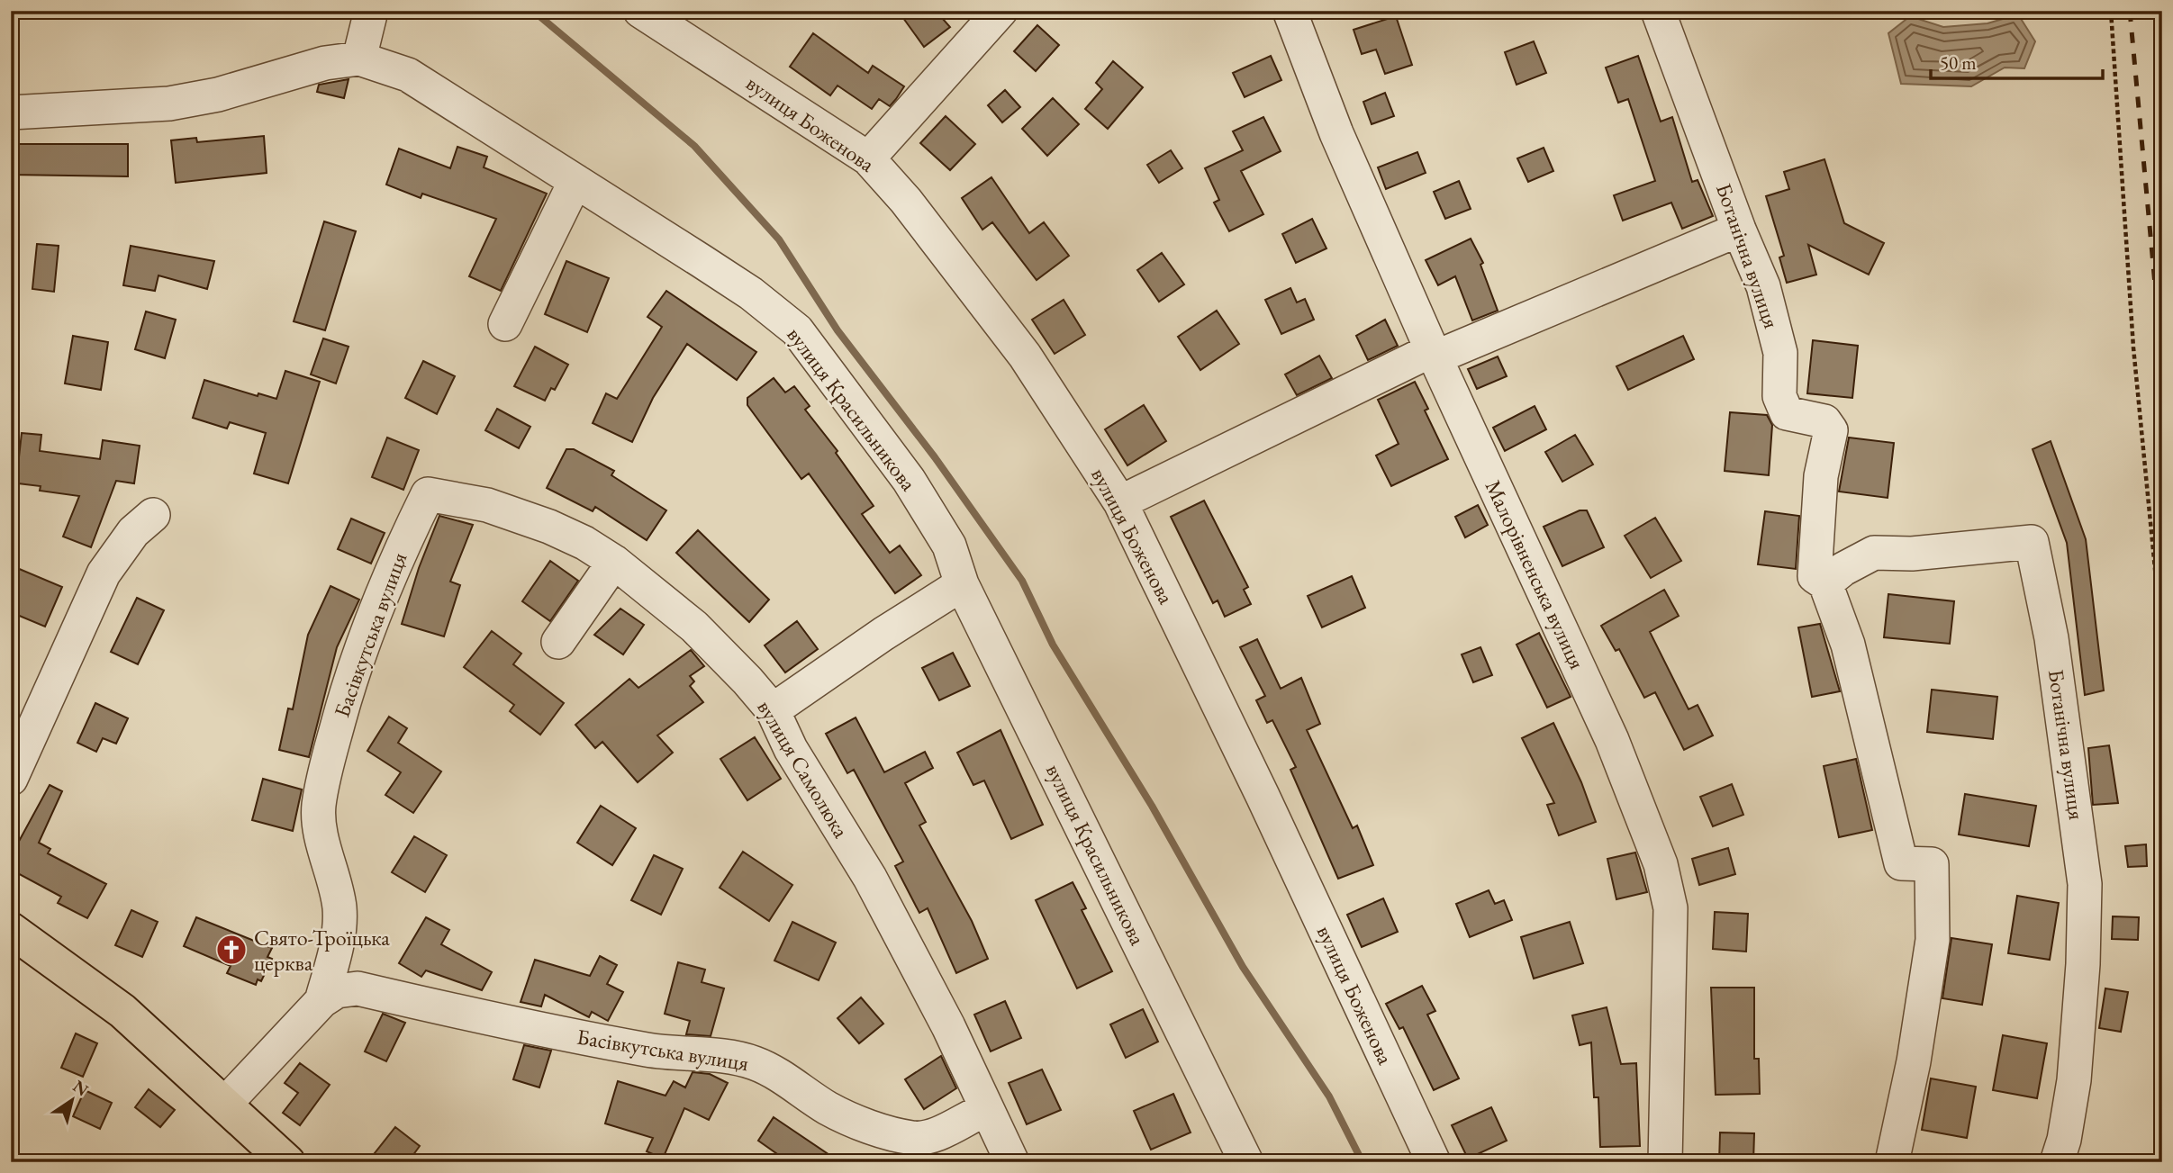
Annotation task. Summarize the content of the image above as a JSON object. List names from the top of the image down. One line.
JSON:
{"streets":{"street":["вулиця Боженова","Ботанічна вулиця","вулиця Красильникова","Малорівненська вулиця","Басівкутська вулиця","вулиця Самолюка"]},"crossings":[["Басівкутська вулиця","вулиця Самолюка"]],"places":{"church":["Свято-Троїцька церква"]},"scale_bar":"50 m","north":"top right"}
